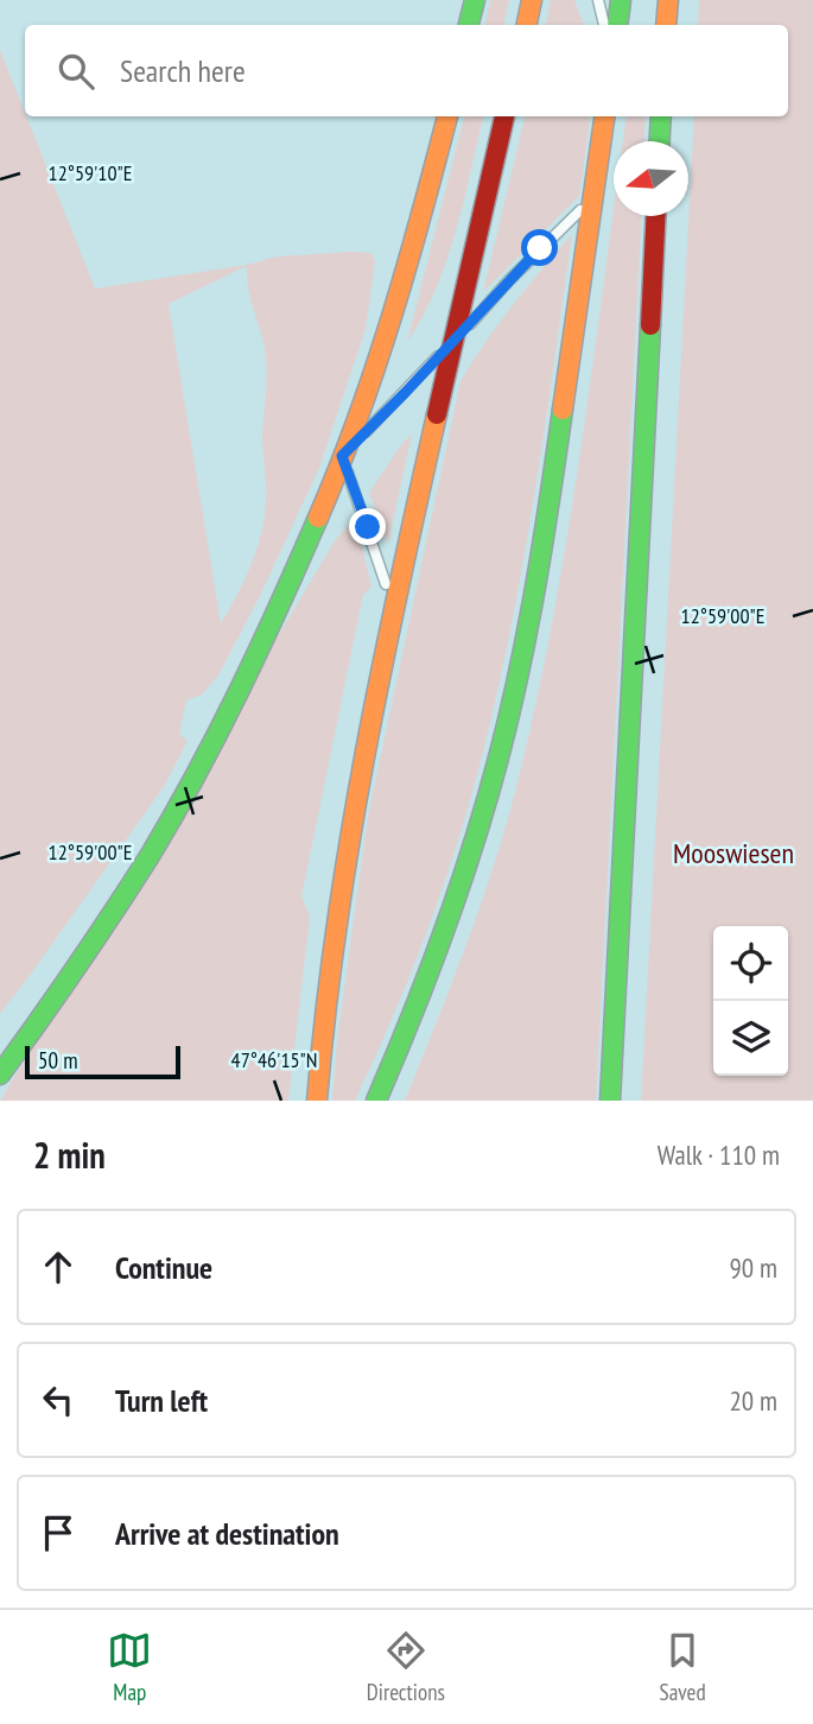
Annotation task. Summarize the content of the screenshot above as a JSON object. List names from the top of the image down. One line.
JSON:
{"parks":["Mooswiesen"],"scale_bar":"50 m","north":"left","page":{"search":"Search here","scale":"50 m","heading":["2 min","Walk · 110 m"],"list":[["Continue","90 m"],["Turn left","20 m"],"Arrive at destination"],"nav":["Map","Directions","Saved"]},"coordinates":["12°59'10\"E","12°59'00\"E","47°46'15\"N"]}
